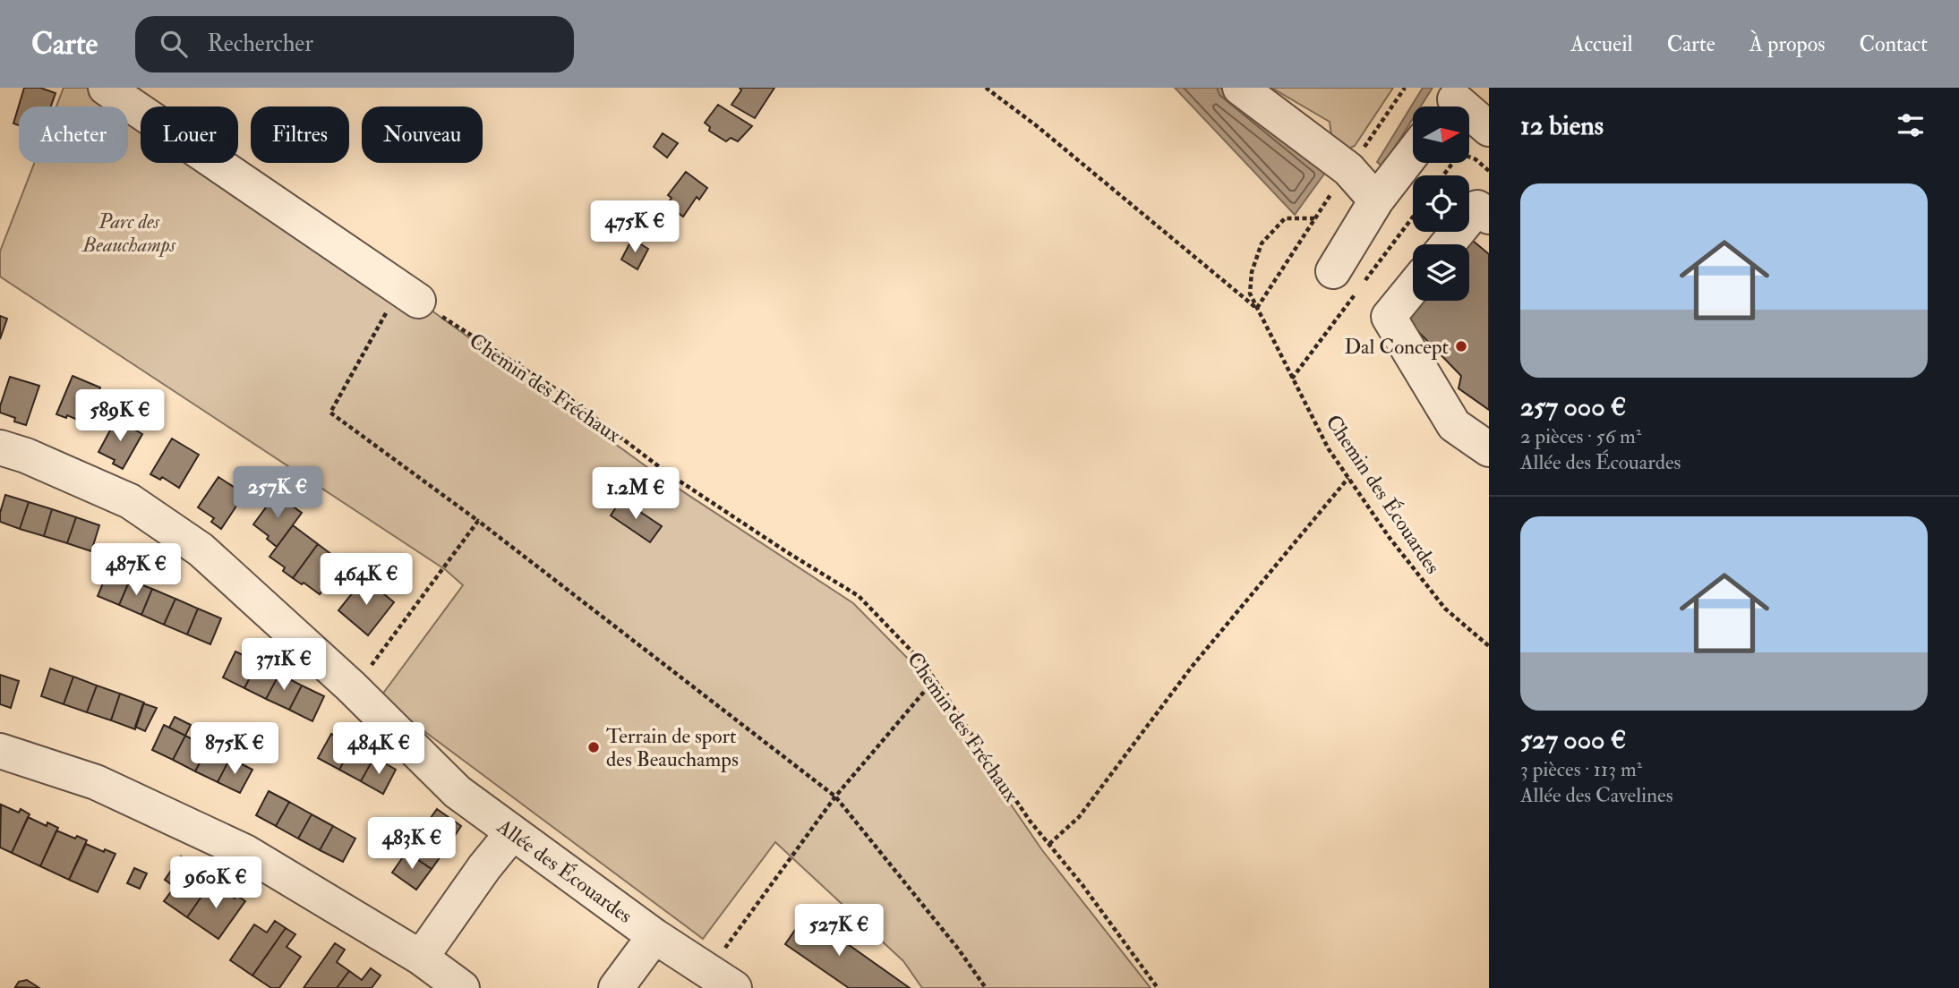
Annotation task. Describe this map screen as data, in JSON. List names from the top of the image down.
{
  "streets": {
    "street": ["Allée des Écouardes"],
    "path": ["Chemin des Fréchaux", "Chemin des Écouardes"]
  },
  "parks": ["Parc des Beauchamps"],
  "places": ["Dal Concept", "Terrain de sport des Beauchamps"],
  "north": "right",
  "page": {
    "header": "Carte",
    "search": "Rechercher",
    "nav": [
      "Accueil",
      "Carte",
      "À propos",
      "Contact"
    ],
    "heading": "12 biens",
    "chip": [
      "Acheter",
      "Louer",
      "Filtres",
      "Nouveau"
    ],
    "list": [
      {
        "name": "257 000 €",
        "note": "2 pièces · 56 m² · Allée des Écouardes"
      },
      {
        "name": "527 000 €",
        "note": "3 pièces · 113 m² · Allée des Cavelines"
      }
    ],
    "price": [
      "475K €",
      "589K €",
      "257K €",
      "1.2M €",
      "487K €",
      "464K €",
      "371K €",
      "875K €",
      "484K €",
      "483K €",
      "960K €",
      "527K €"
    ]
  }
}
